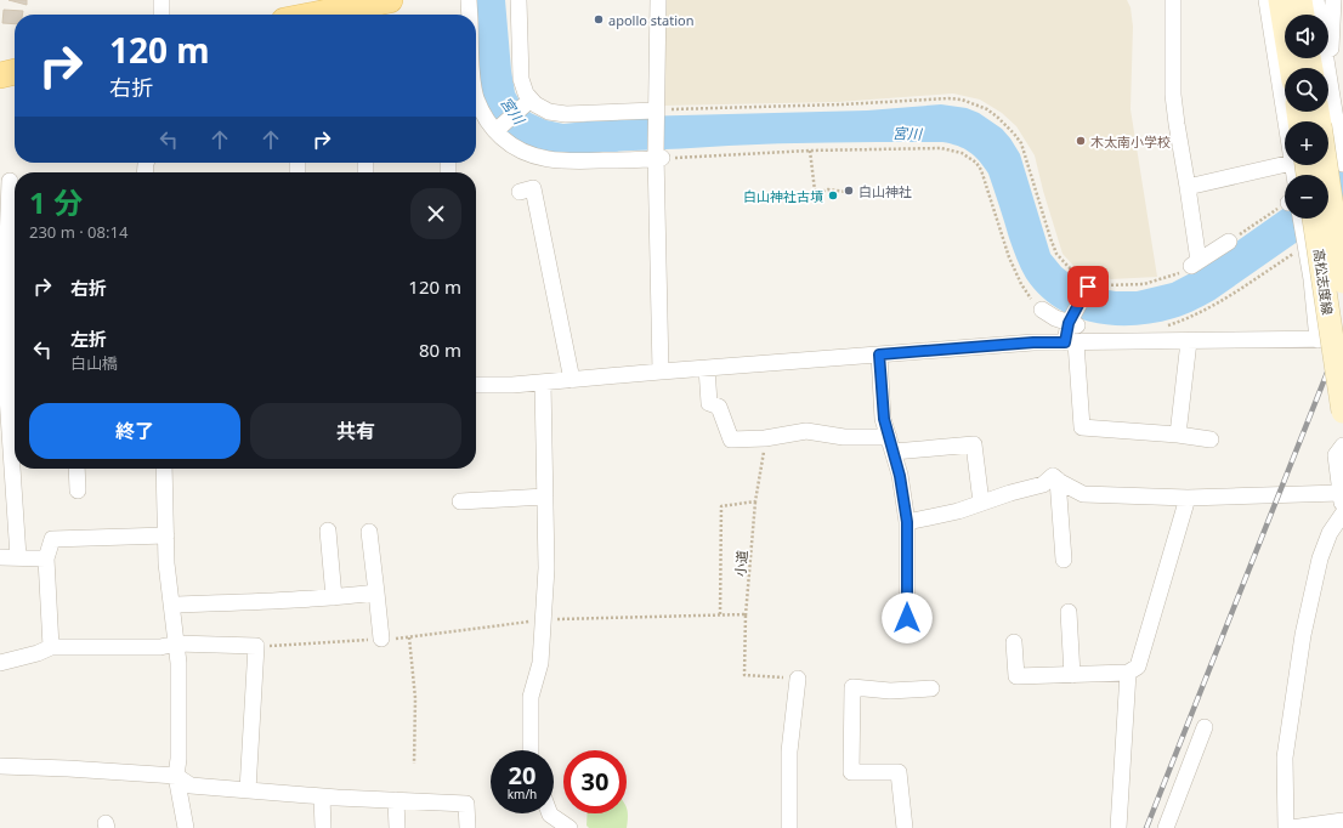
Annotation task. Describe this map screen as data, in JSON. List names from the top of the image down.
{
  "streets": {
    "main road": ["高松志度線"],
    "path": ["小道"]
  },
  "water": ["宮川"],
  "places": [
    "apollo station",
    "木太南小学校",
    "白山神社",
    "白山神社古墳"
  ],
  "page": {
    "map_buttons": ["+", "−"],
    "turn": ["120 m", "右折"],
    "heading": ["1 分", "230 m · 08:14"],
    "list": [
      {
        "name": "右折",
        "value": "120 m"
      },
      {
        "name": "左折",
        "note": "白山橋",
        "value": "80 m"
      }
    ],
    "buttons": ["終了", "共有"],
    "speed": "20 km/h",
    "limit": "30"
  }
}
